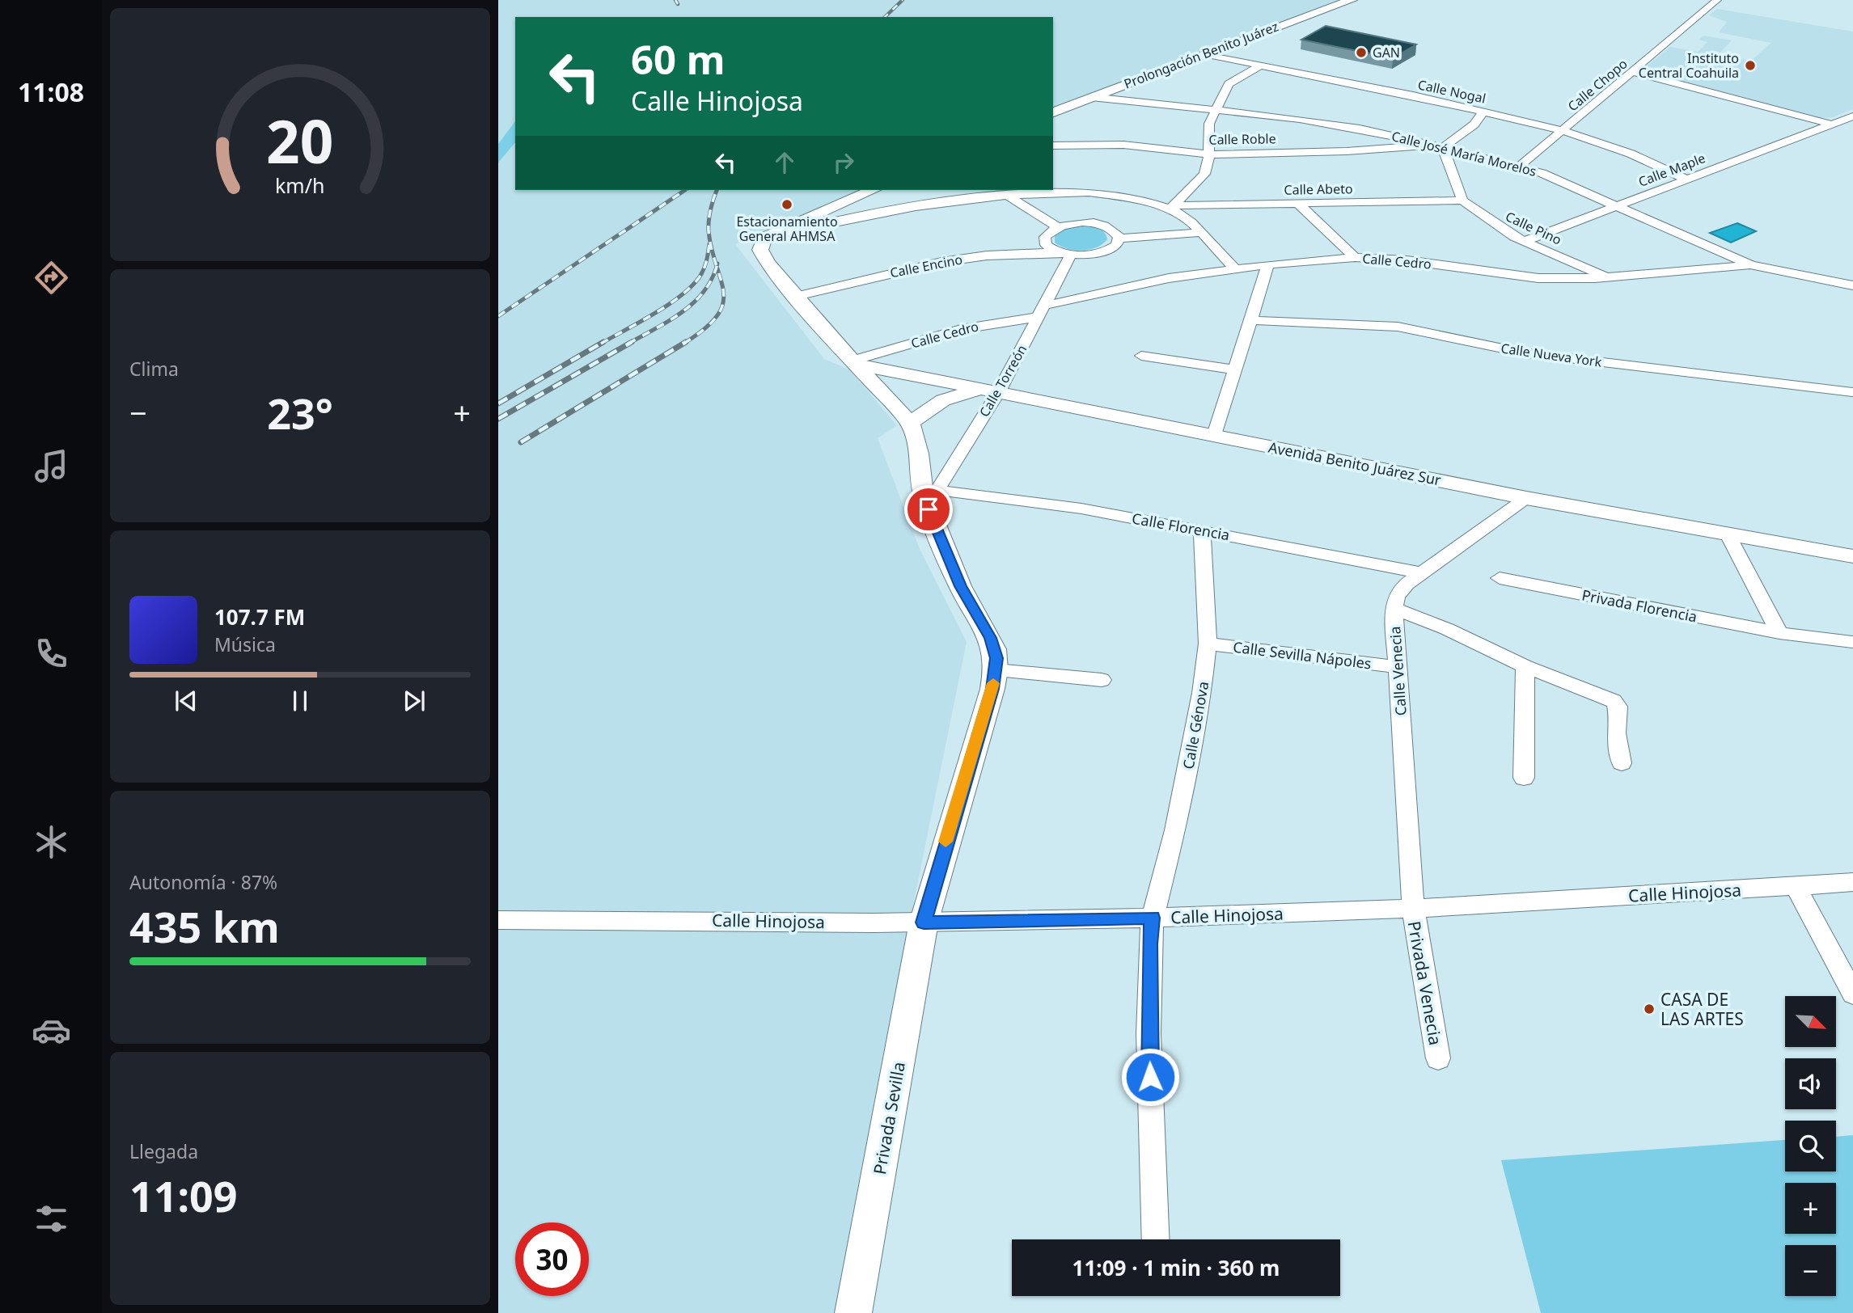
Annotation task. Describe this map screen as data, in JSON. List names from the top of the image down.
{
  "streets": {
    "street": [
      "Prolongación Benito Juárez",
      "Calle Chopo",
      "Calle Nogal",
      "Calle Roble",
      "Calle José María Morelos",
      "Calle Maple",
      "Calle Abeto",
      "Calle Pino",
      "Calle Cedro",
      "Calle Encino",
      "Calle Nueva York",
      "Calle Torreón",
      "Avenida Benito Juárez Sur",
      "Calle Florencia",
      "Privada Florencia",
      "Calle Sevilla Nápoles",
      "Calle Venecia",
      "Calle Génova",
      "Calle Hinojosa",
      "Privada Venecia",
      "Privada Sevilla"
    ]
  },
  "crossings": [
    ["Prolongación Benito Juárez", "Calle Nogal"],
    ["Prolongación Benito Juárez", "Calle José María Morelos"],
    ["Calle Chopo", "Calle Nogal"],
    ["Calle Chopo", "Calle José María Morelos"],
    ["Calle Nogal", "Calle Maple"],
    ["Calle Roble", "Calle José María Morelos"],
    ["Calle José María Morelos", "Calle Maple"],
    ["Calle José María Morelos", "Calle Cedro"],
    ["Calle Maple", "Calle Pino"],
    ["Calle Abeto", "Calle Pino"],
    ["Calle Pino", "Calle Cedro"],
    ["Calle Cedro", "Calle Torreón"],
    ["Calle Cedro", "Avenida Benito Juárez Sur"],
    ["Calle Encino", "Calle Torreón"],
    ["Calle Torreón", "Avenida Benito Juárez Sur"],
    ["Calle Torreón", "Calle Florencia"],
    ["Avenida Benito Juárez Sur", "Calle Venecia"],
    ["Calle Florencia", "Calle Venecia"],
    ["Calle Florencia", "Calle Génova"],
    ["Calle Sevilla Nápoles", "Calle Venecia"],
    ["Calle Sevilla Nápoles", "Calle Génova"],
    ["Calle Venecia", "Calle Hinojosa"],
    ["Calle Venecia", "Privada Venecia"],
    ["Calle Génova", "Calle Hinojosa"],
    ["Calle Hinojosa", "Privada Venecia"],
    ["Calle Hinojosa", "Privada Sevilla"]
  ],
  "places": [
    "GAN",
    "Instituto Central Coahuila",
    "Estacionamiento General AHMSA",
    "CASA DE LAS ARTES"
  ],
  "north": "bottom right",
  "page": {
    "tabs": "11:08",
    "turn": ["60 m", "Calle Hinojosa"],
    "tile": [
      "Clima",
      ["Autonomía · 87%", "435 km"],
      ["Llegada", "11:09"]
    ],
    "heat": ["−", "23°", "+"],
    "song": ["107.7 FM", "Música"],
    "map_buttons": ["+", "−"],
    "limit": "30",
    "trip": "11:09 · 1 min · 360 m",
    "gauge": ["20", "km/h"]
  }
}
